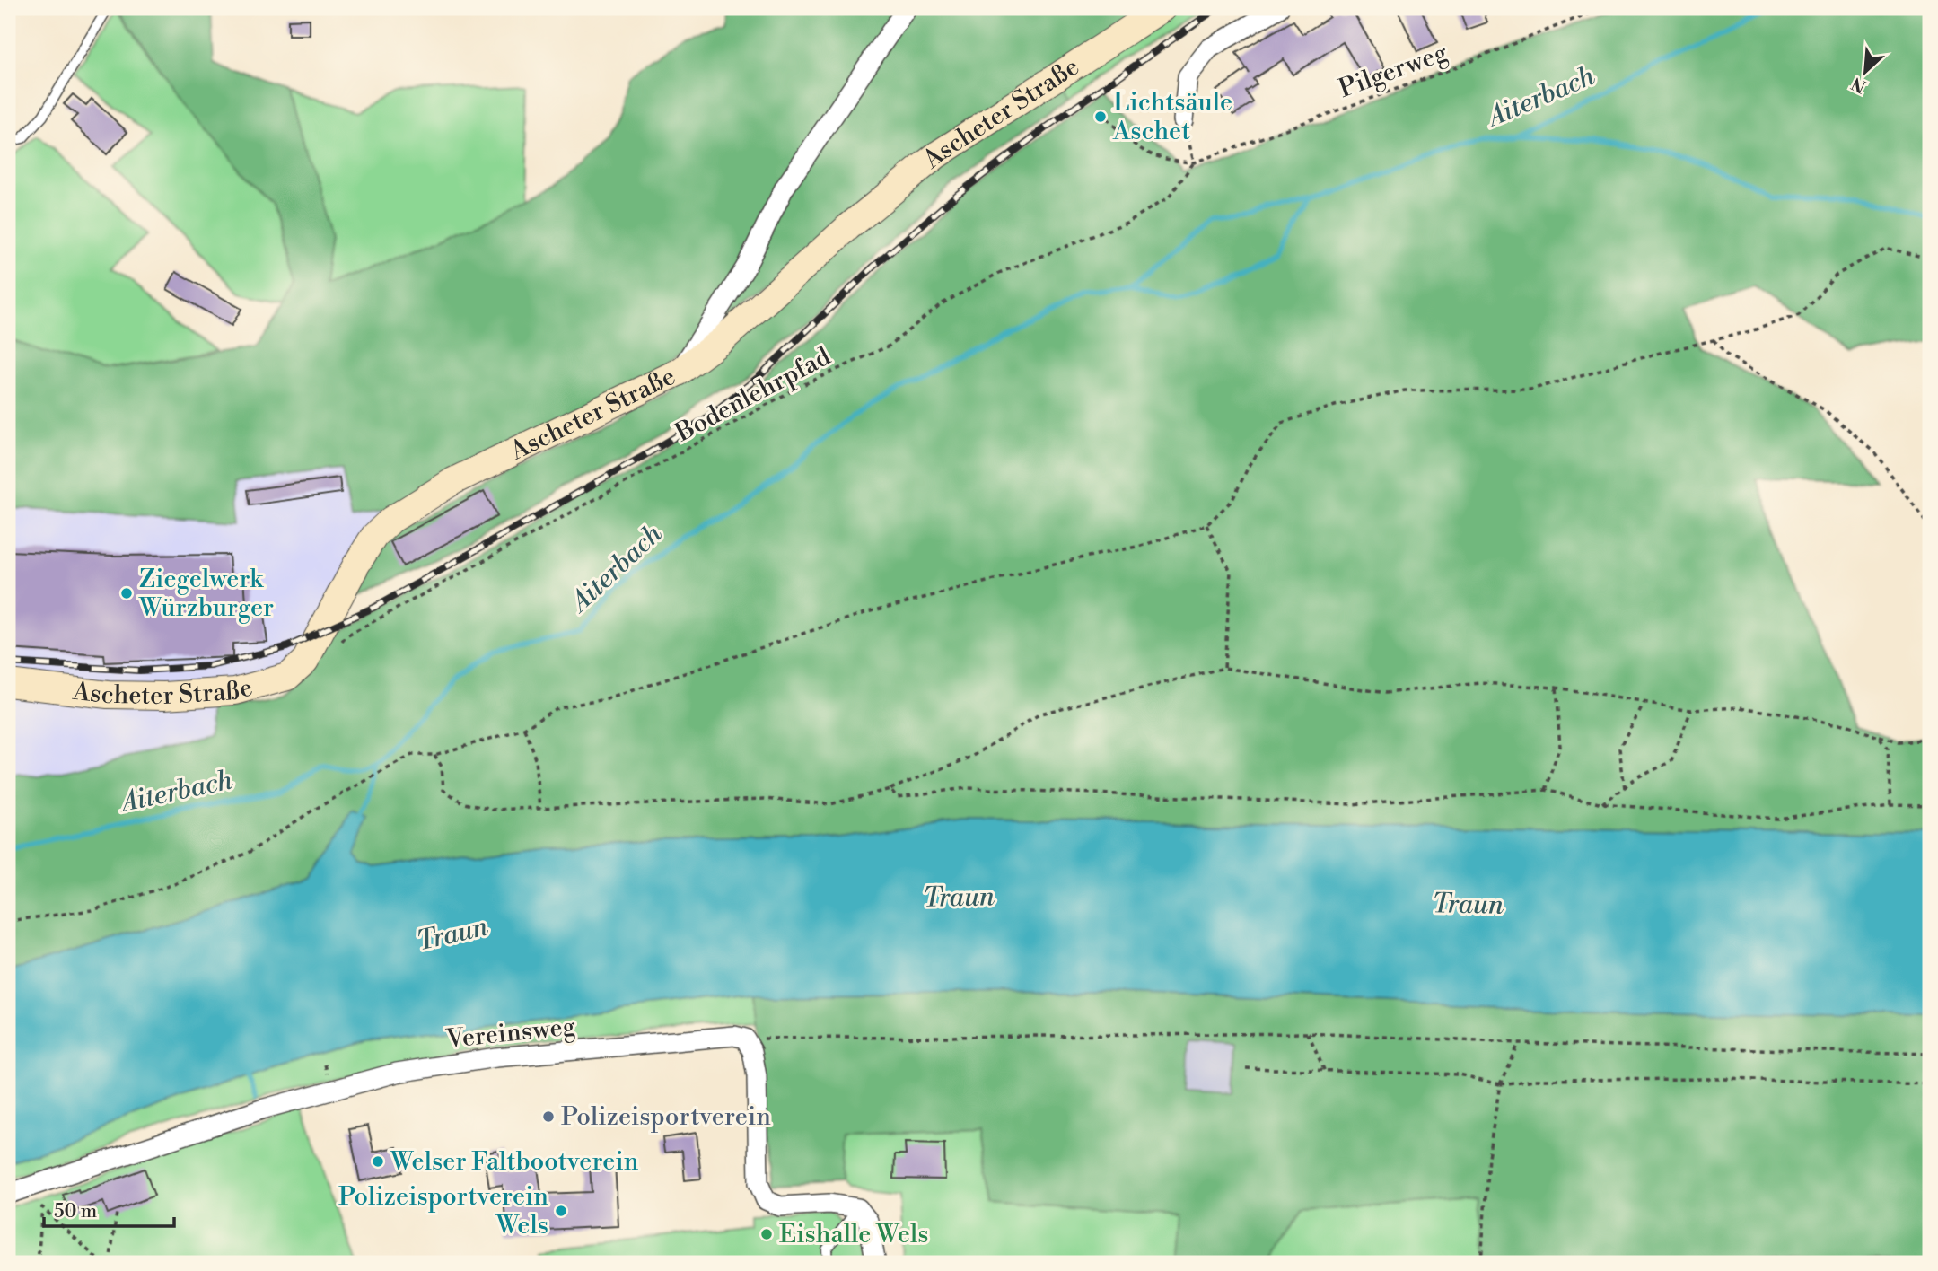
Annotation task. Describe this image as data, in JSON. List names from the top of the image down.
{
  "streets": {
    "main road": ["Ascheter Straße"],
    "street": ["Vereinsweg"],
    "path": ["Pilgerweg", "Bodenlehrpfad"]
  },
  "crossings": [
    ["Pilgerweg", "Bodenlehrpfad"]
  ],
  "water": ["Aiterbach", "Traun"],
  "places": [
    "Lichtsäule Aschet",
    "Ziegelwerk Würzburger",
    "Polizeisportverein",
    "Welser Faltbootverein",
    "Polizeisportverein Wels",
    "Eishalle Wels"
  ],
  "scale_bar": "50 m",
  "north": "bottom left"
}
